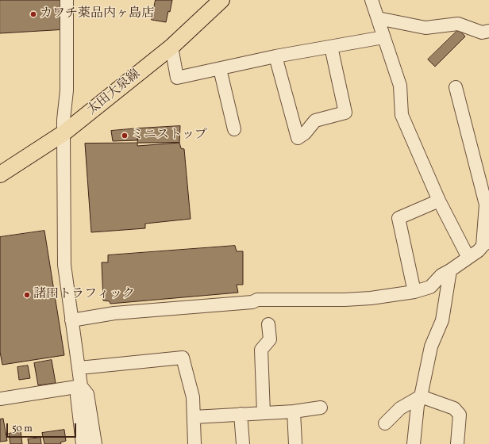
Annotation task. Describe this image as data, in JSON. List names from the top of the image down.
{
  "streets": {
    "main road": ["太田大泉線"]
  },
  "places": ["カワチ薬品内ヶ島店", "ミニストップ", "諸田トラフィック"],
  "scale_bar": "50 m"
}
